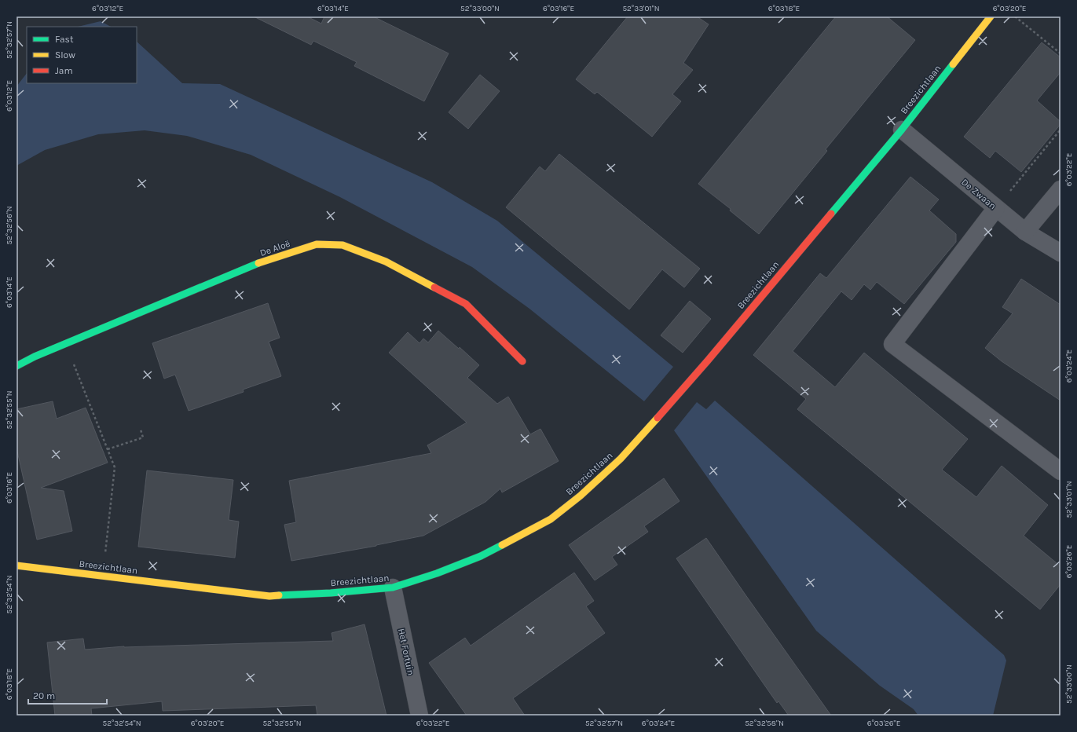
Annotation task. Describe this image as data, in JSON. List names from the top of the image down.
{
  "streets": {
    "street": [
      "Breezichtlaan",
      "De Zwaan",
      "De Aloë",
      "Het Fortuin"
    ]
  },
  "crossings": [
    ["Breezichtlaan", "De Zwaan"],
    ["Breezichtlaan", "Het Fortuin"]
  ],
  "legend": ["Fast", "Slow", "Jam"],
  "scale_bar": "20 m",
  "coordinates": [
    "6°03'12\"E",
    "6°03'14\"E",
    "52°33'00\"N",
    "6°03'16\"E",
    "52°33'01\"N",
    "6°03'18\"E",
    "6°03'20\"E",
    "52°32'57\"N",
    "6°03'22\"E",
    "52°32'56\"N",
    "6°03'24\"E",
    "52°32'55\"N",
    "6°03'26\"E",
    "52°32'54\"N",
    "52°32'58\"N"
  ]
}
